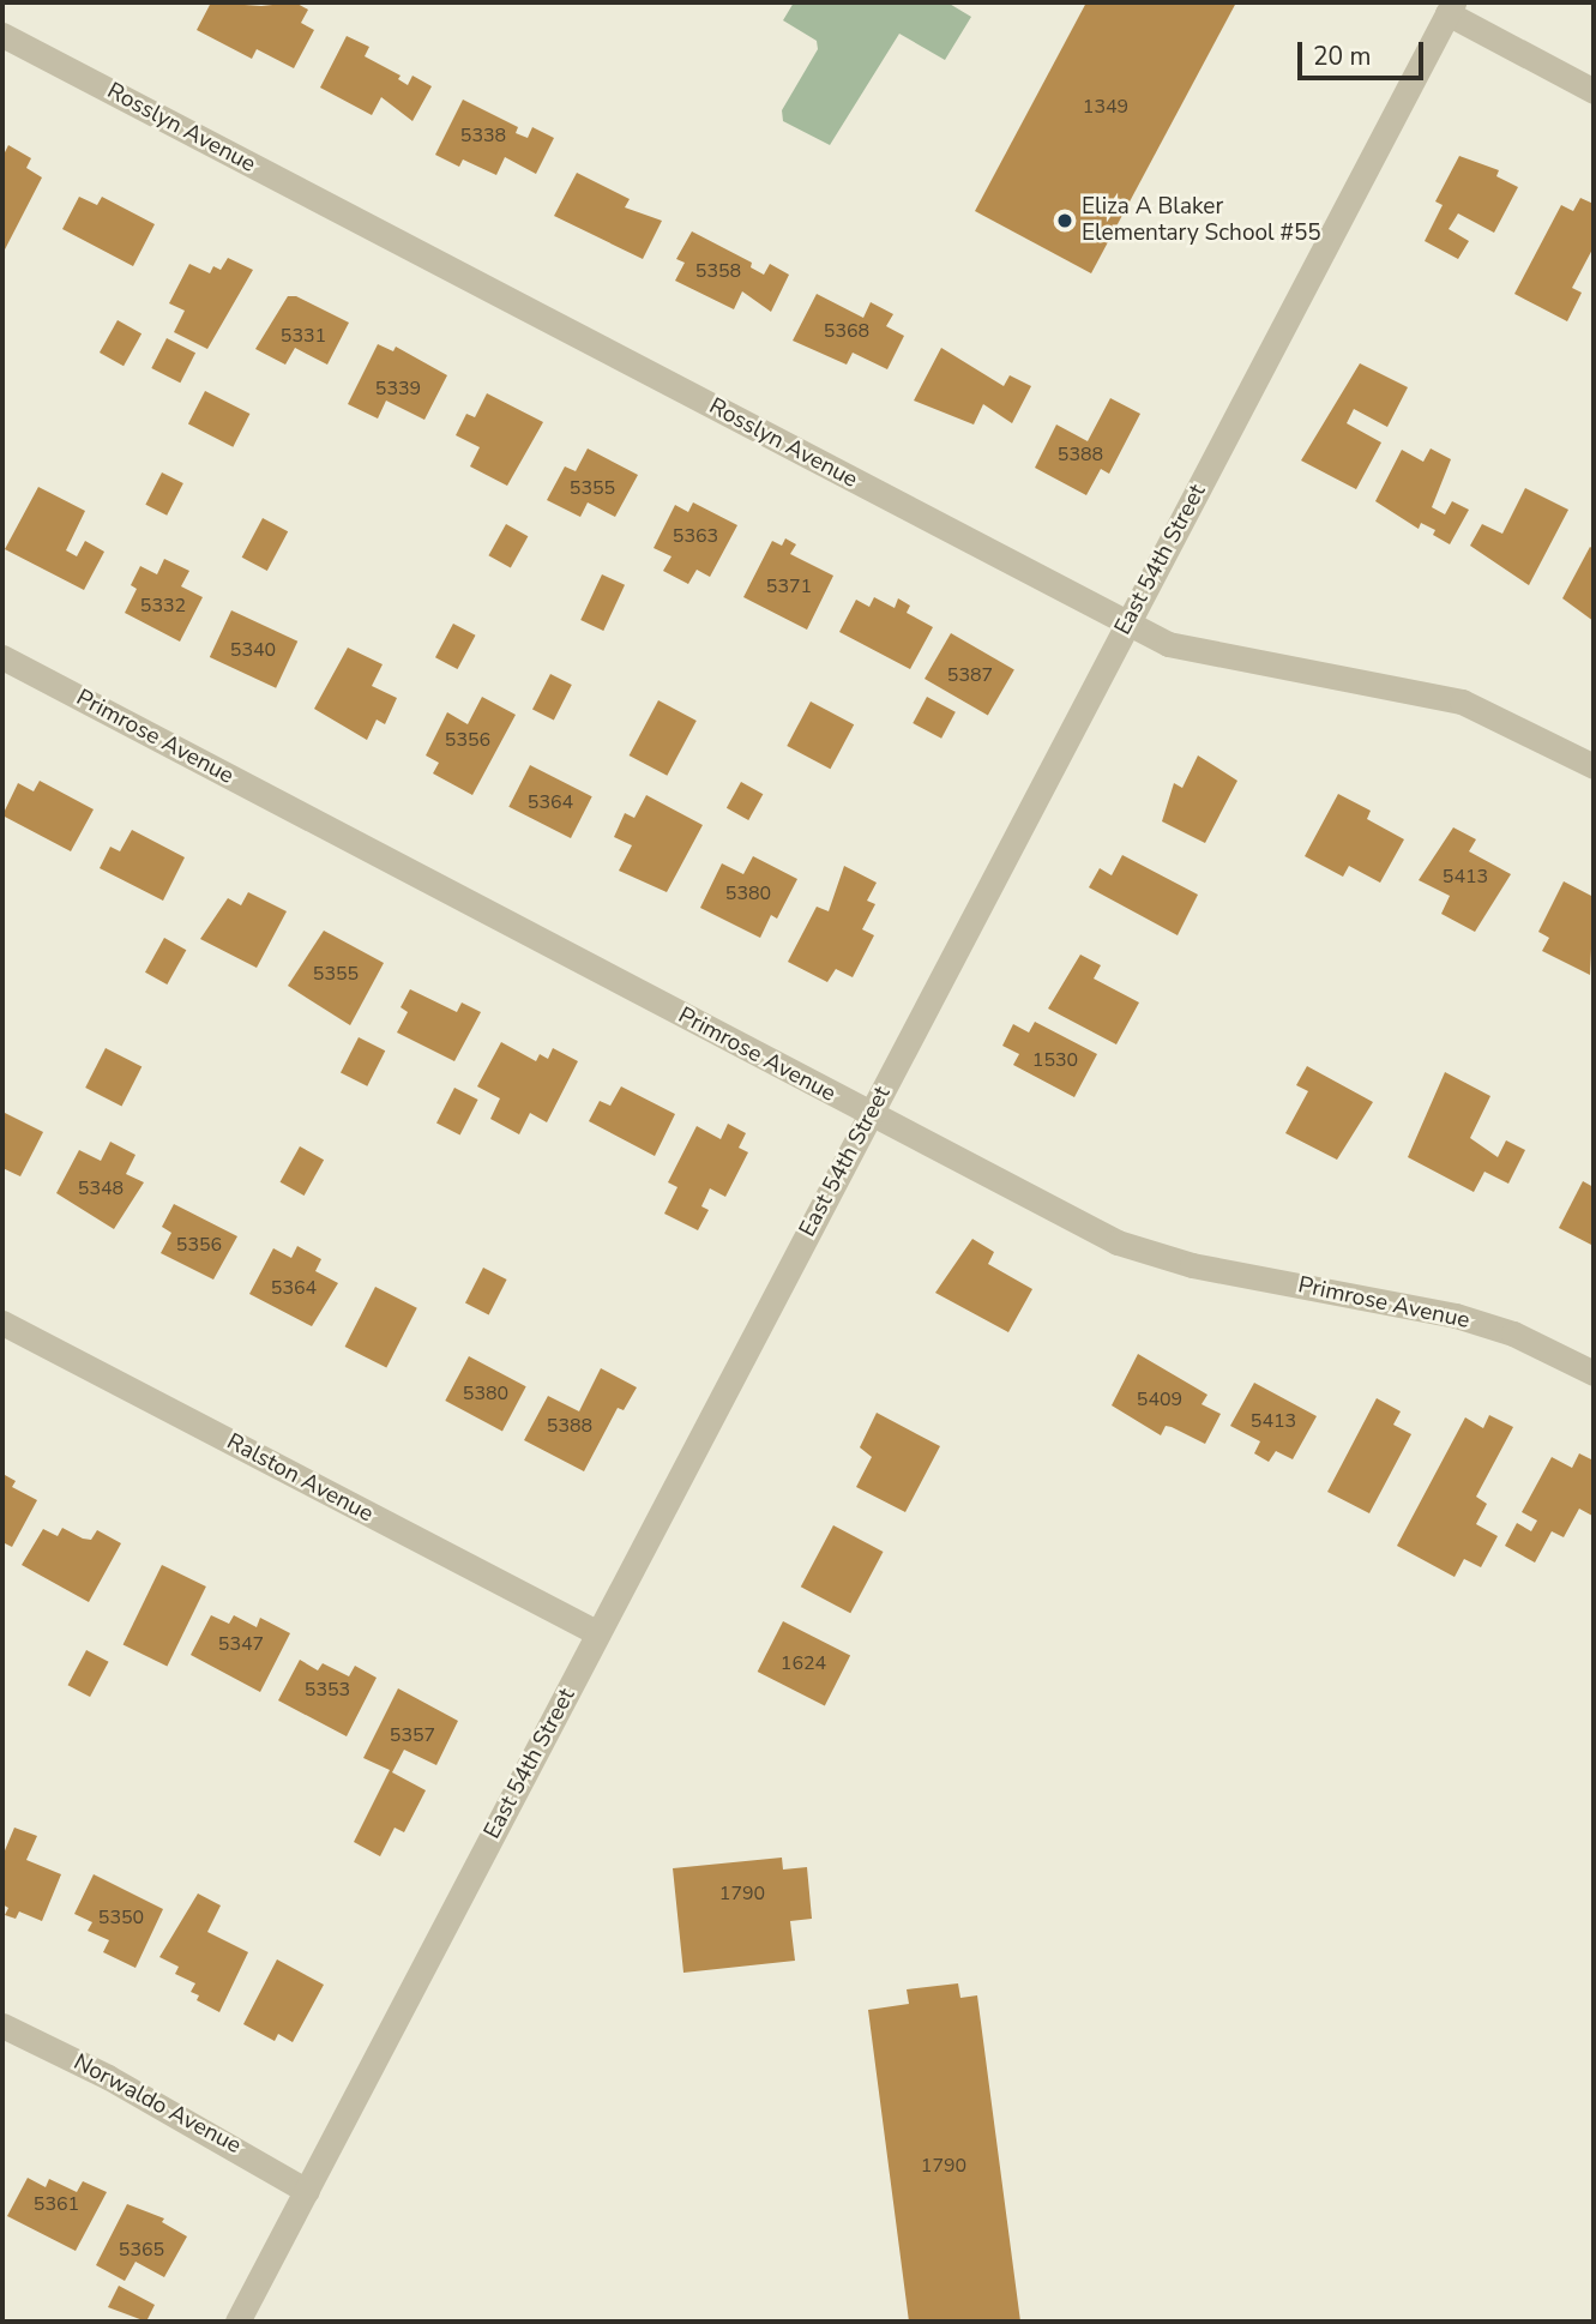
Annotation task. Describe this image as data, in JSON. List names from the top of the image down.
{
  "streets": {
    "street": [
      "Rosslyn Avenue",
      "East 54th Street",
      "Primrose Avenue",
      "Ralston Avenue",
      "Norwaldo Avenue"
    ]
  },
  "crossings": [
    ["Rosslyn Avenue", "East 54th Street"],
    ["East 54th Street", "Primrose Avenue"],
    ["East 54th Street", "Ralston Avenue"],
    ["East 54th Street", "Norwaldo Avenue"]
  ],
  "places": ["Eliza A Blaker Elementary School #55"],
  "house_numbers": [
    "1349",
    "5338",
    "5358",
    "5368",
    "5331",
    "5339",
    "5388",
    "5355",
    "5363",
    "5371",
    "5332",
    "5340",
    "5387",
    "5356",
    "5364",
    "5413",
    "5380",
    "5355",
    "1530",
    "5348",
    "5356",
    "5364",
    "5380",
    "5409",
    "5413",
    "5388",
    "5347",
    "1624",
    "5353",
    "5357",
    "1790",
    "5350",
    "1790",
    "5361",
    "5365"
  ],
  "scale_bar": "20 m"
}
